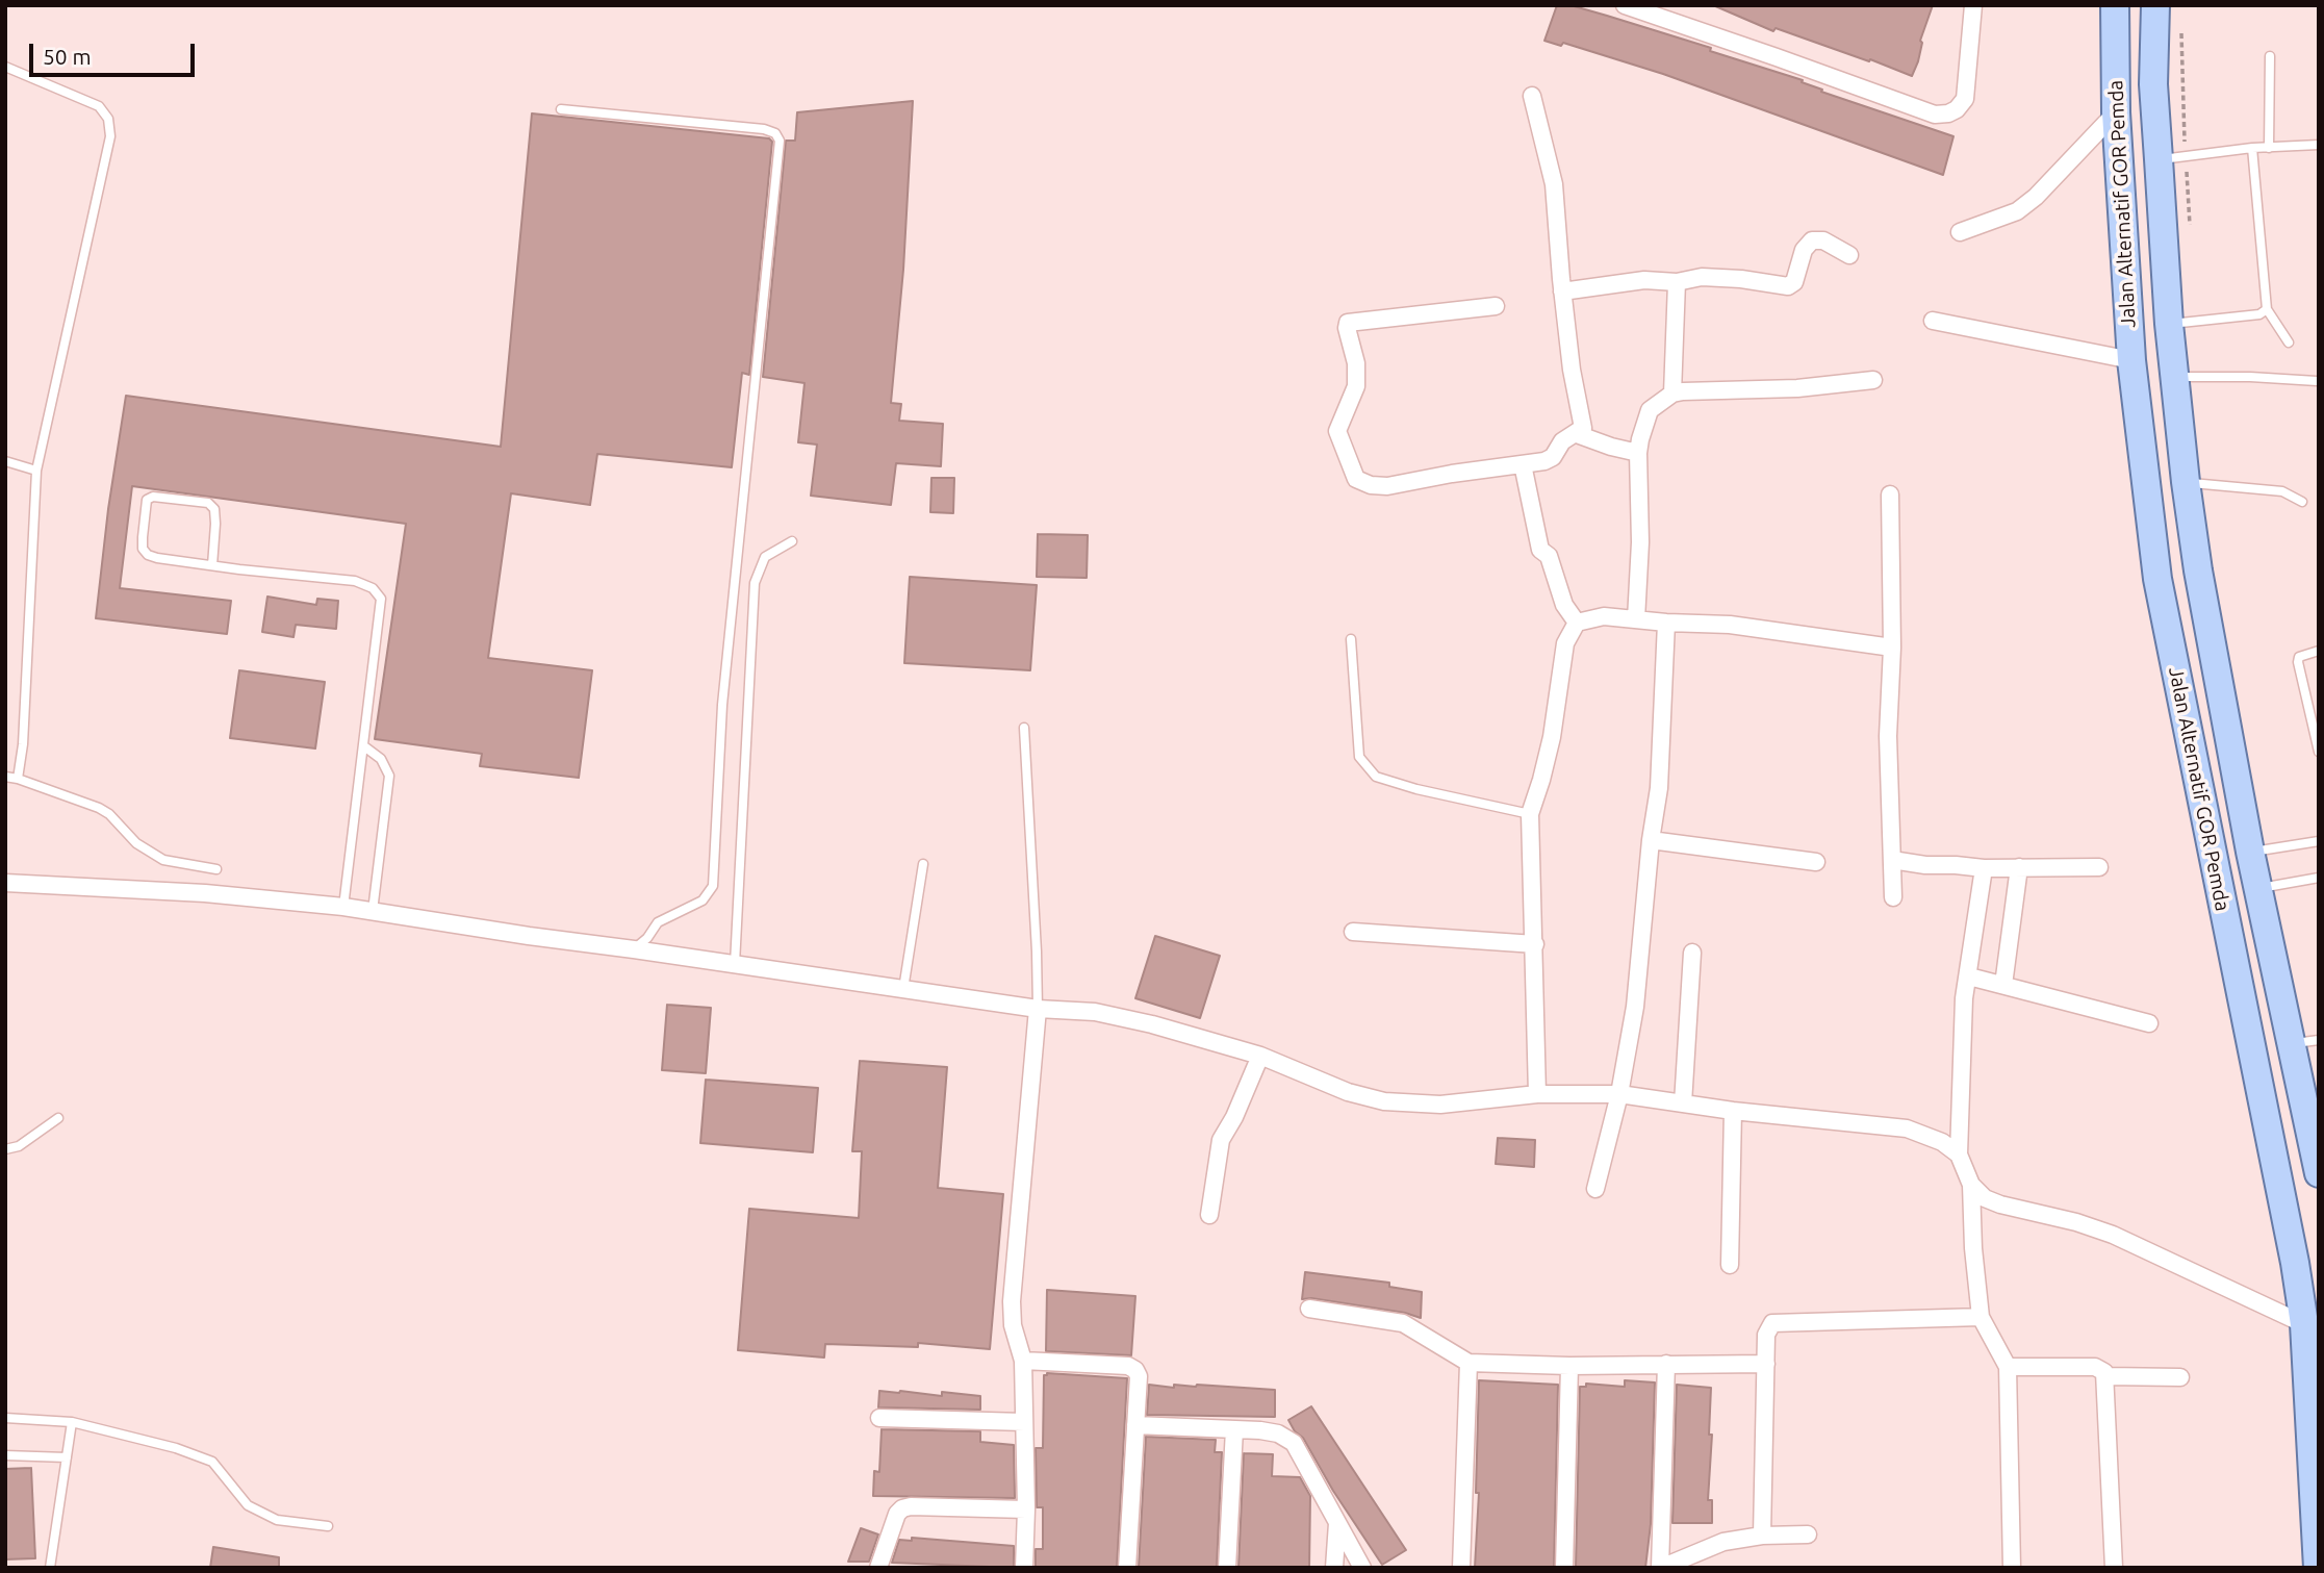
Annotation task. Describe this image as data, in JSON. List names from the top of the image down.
{
  "streets": {
    "main road": ["Jalan Alternatif GOR Pemda"]
  },
  "scale_bar": "50 m"
}
